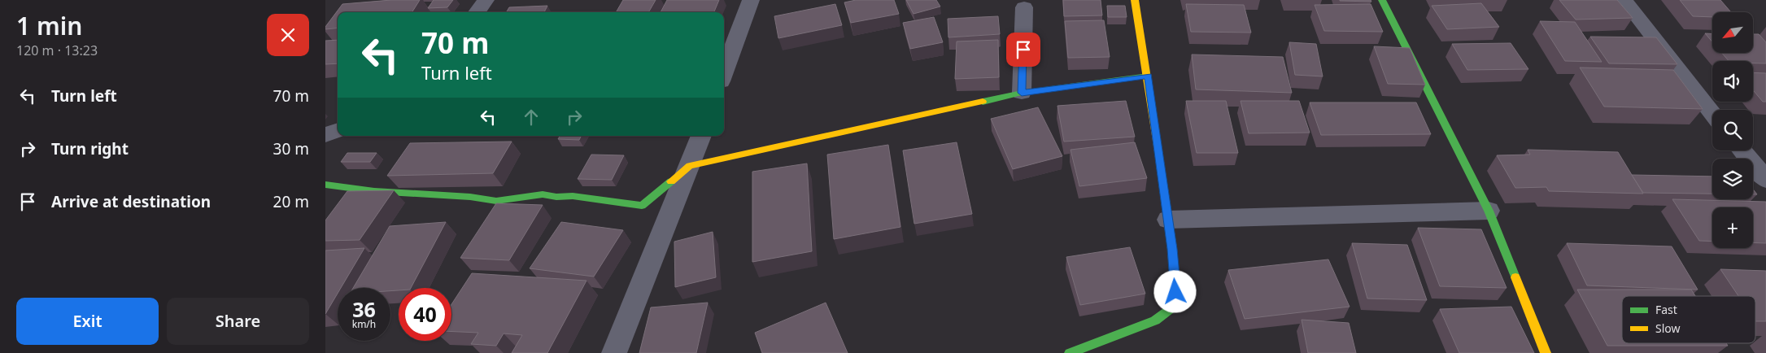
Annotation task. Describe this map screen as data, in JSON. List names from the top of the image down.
{
  "legend": ["Fast", "Slow"],
  "north": "bottom left",
  "page": {
    "heading": ["1 min", "120 m · 13:23"],
    "map_buttons": "+",
    "turn": ["70 m", "Turn left"],
    "list": [
      {
        "name": "Turn left",
        "value": "70 m"
      },
      {
        "name": "Turn right",
        "value": "30 m"
      },
      {
        "name": "Arrive at destination",
        "value": "20 m"
      }
    ],
    "speed": "36 km/h",
    "limit": "40",
    "buttons": ["Exit", "Share"]
  }
}
